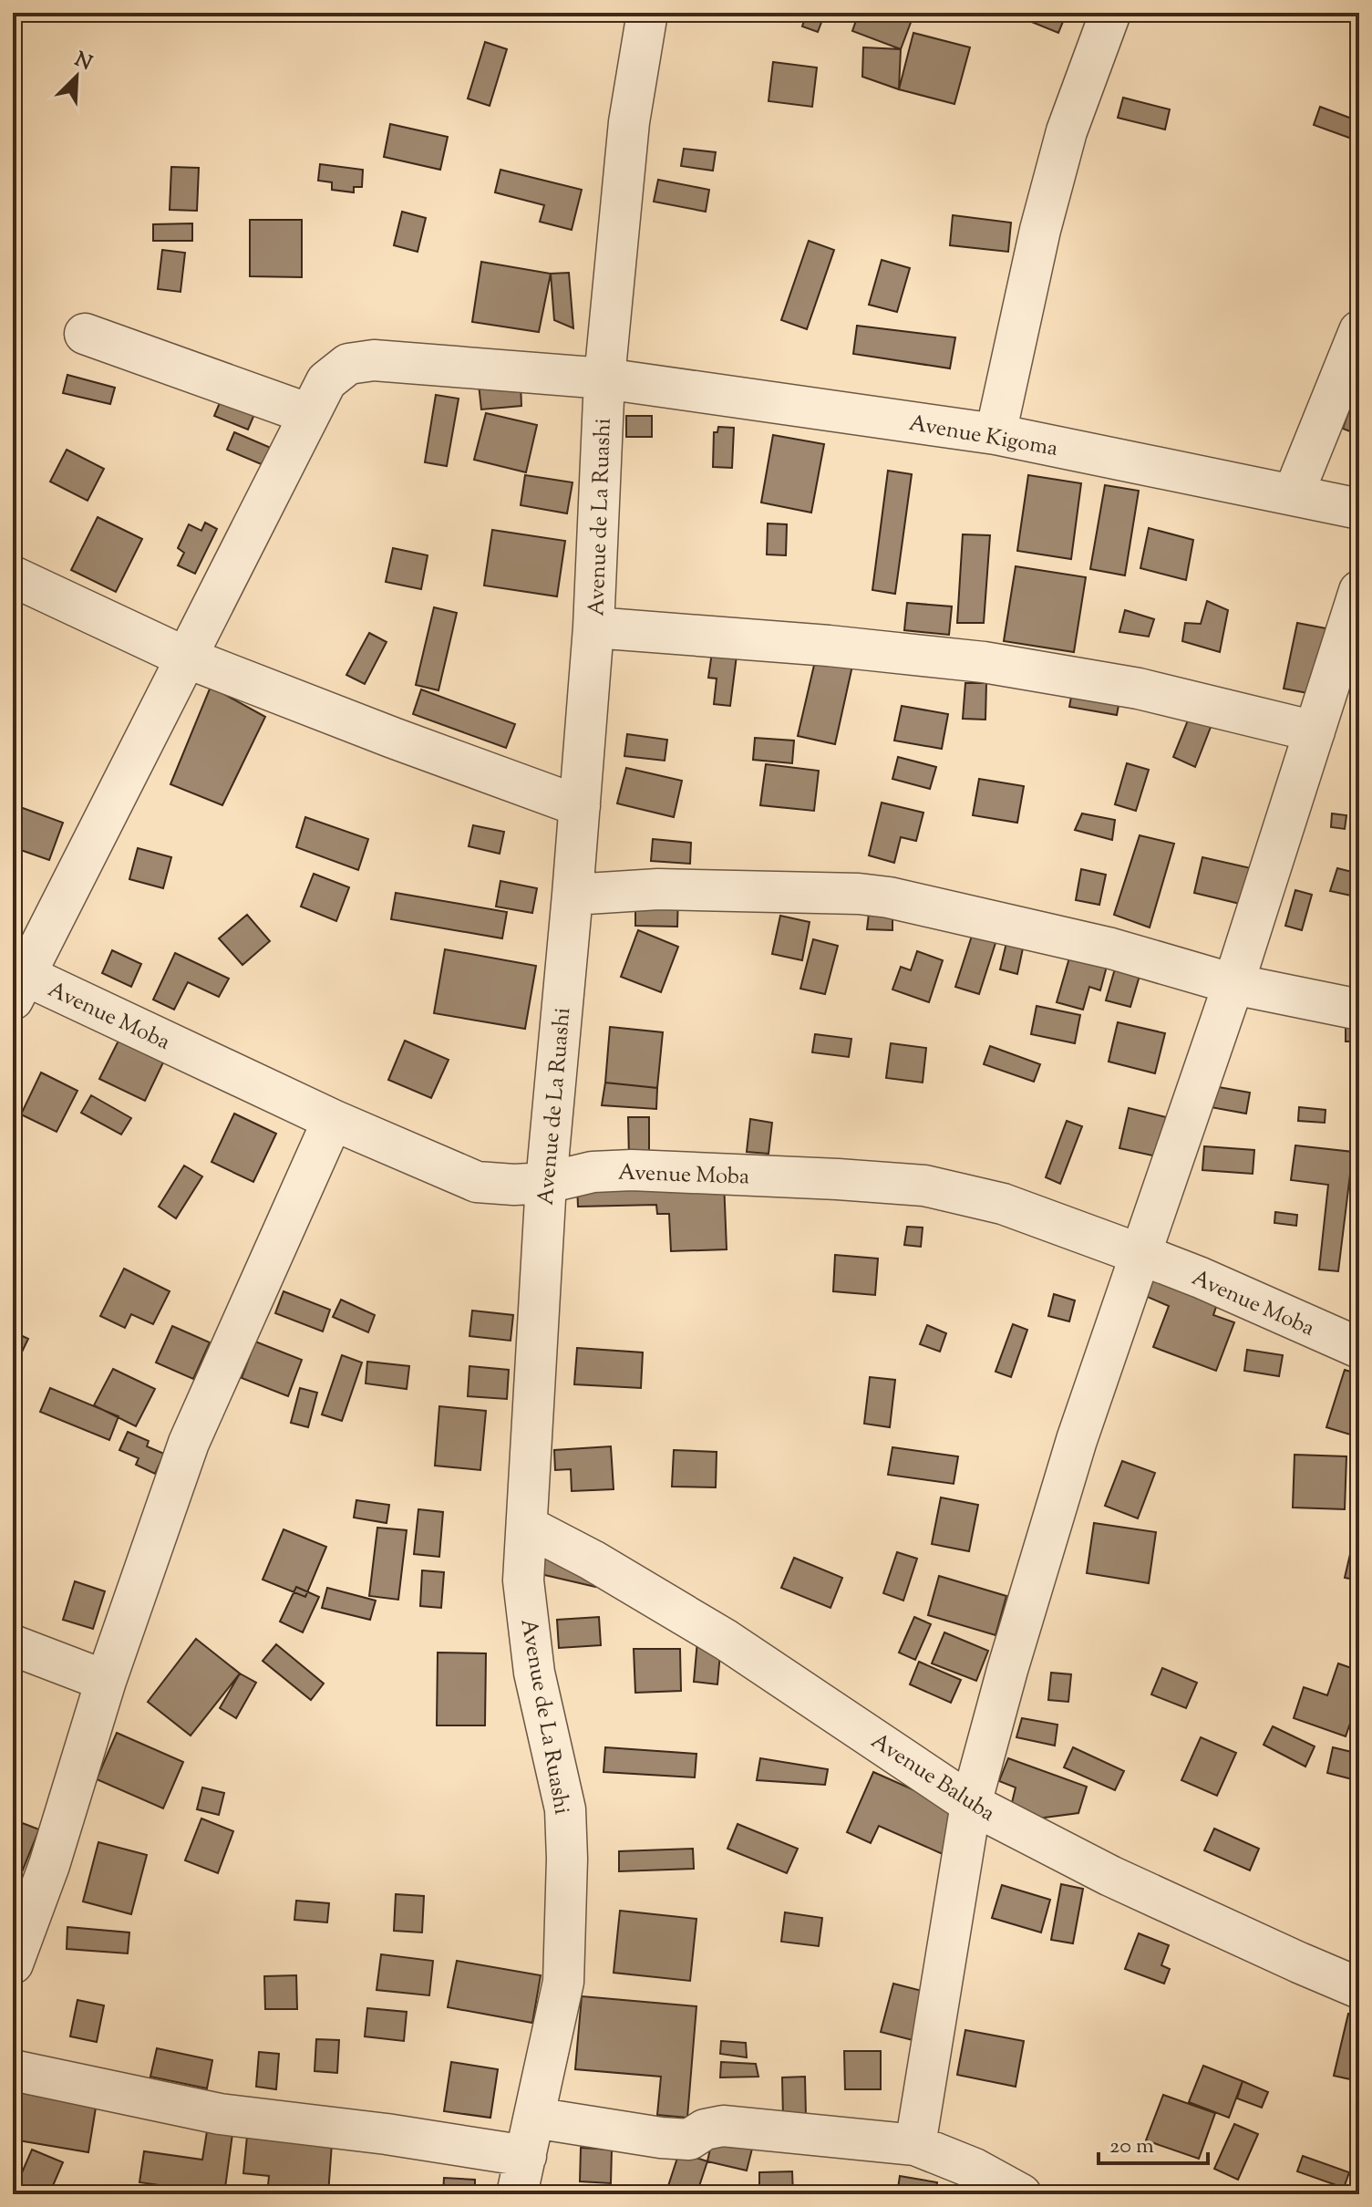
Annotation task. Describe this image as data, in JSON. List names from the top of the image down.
{
  "streets": {
    "street": [
      "Avenue Kigoma",
      "Avenue de La Ruashi",
      "Avenue Moba",
      "Avenue Baluba"
    ]
  },
  "crossings": [
    ["Avenue Kigoma", "Avenue de La Ruashi"],
    ["Avenue Kigoma", "Avenue Moba"],
    ["Avenue de La Ruashi", "Avenue Moba"],
    ["Avenue de La Ruashi", "Avenue Baluba"]
  ],
  "scale_bar": "20 m",
  "north": "top right"
}
